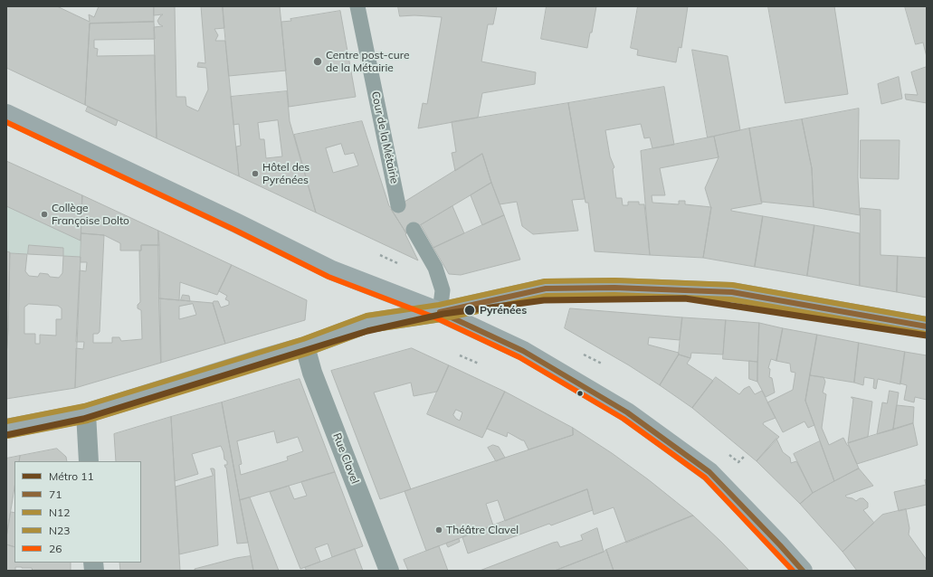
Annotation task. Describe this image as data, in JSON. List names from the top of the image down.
{
  "streets": {
    "street": ["Rue Clavel"],
    "lane": ["Cour de la Métairie"]
  },
  "places": [
    "Centre post-cure de la Métairie",
    "Hôtel des Pyrénées",
    "Collège Françoise Dolto",
    "Pyrénées",
    "Théâtre Clavel"
  ],
  "lines": [
    "transit line 26",
    "transit line N23",
    "transit line 71",
    "transit line N12",
    "metro line 11"
  ],
  "legend": [
    "Métro 11",
    "71",
    "N12",
    "N23",
    "26"
  ]
}
